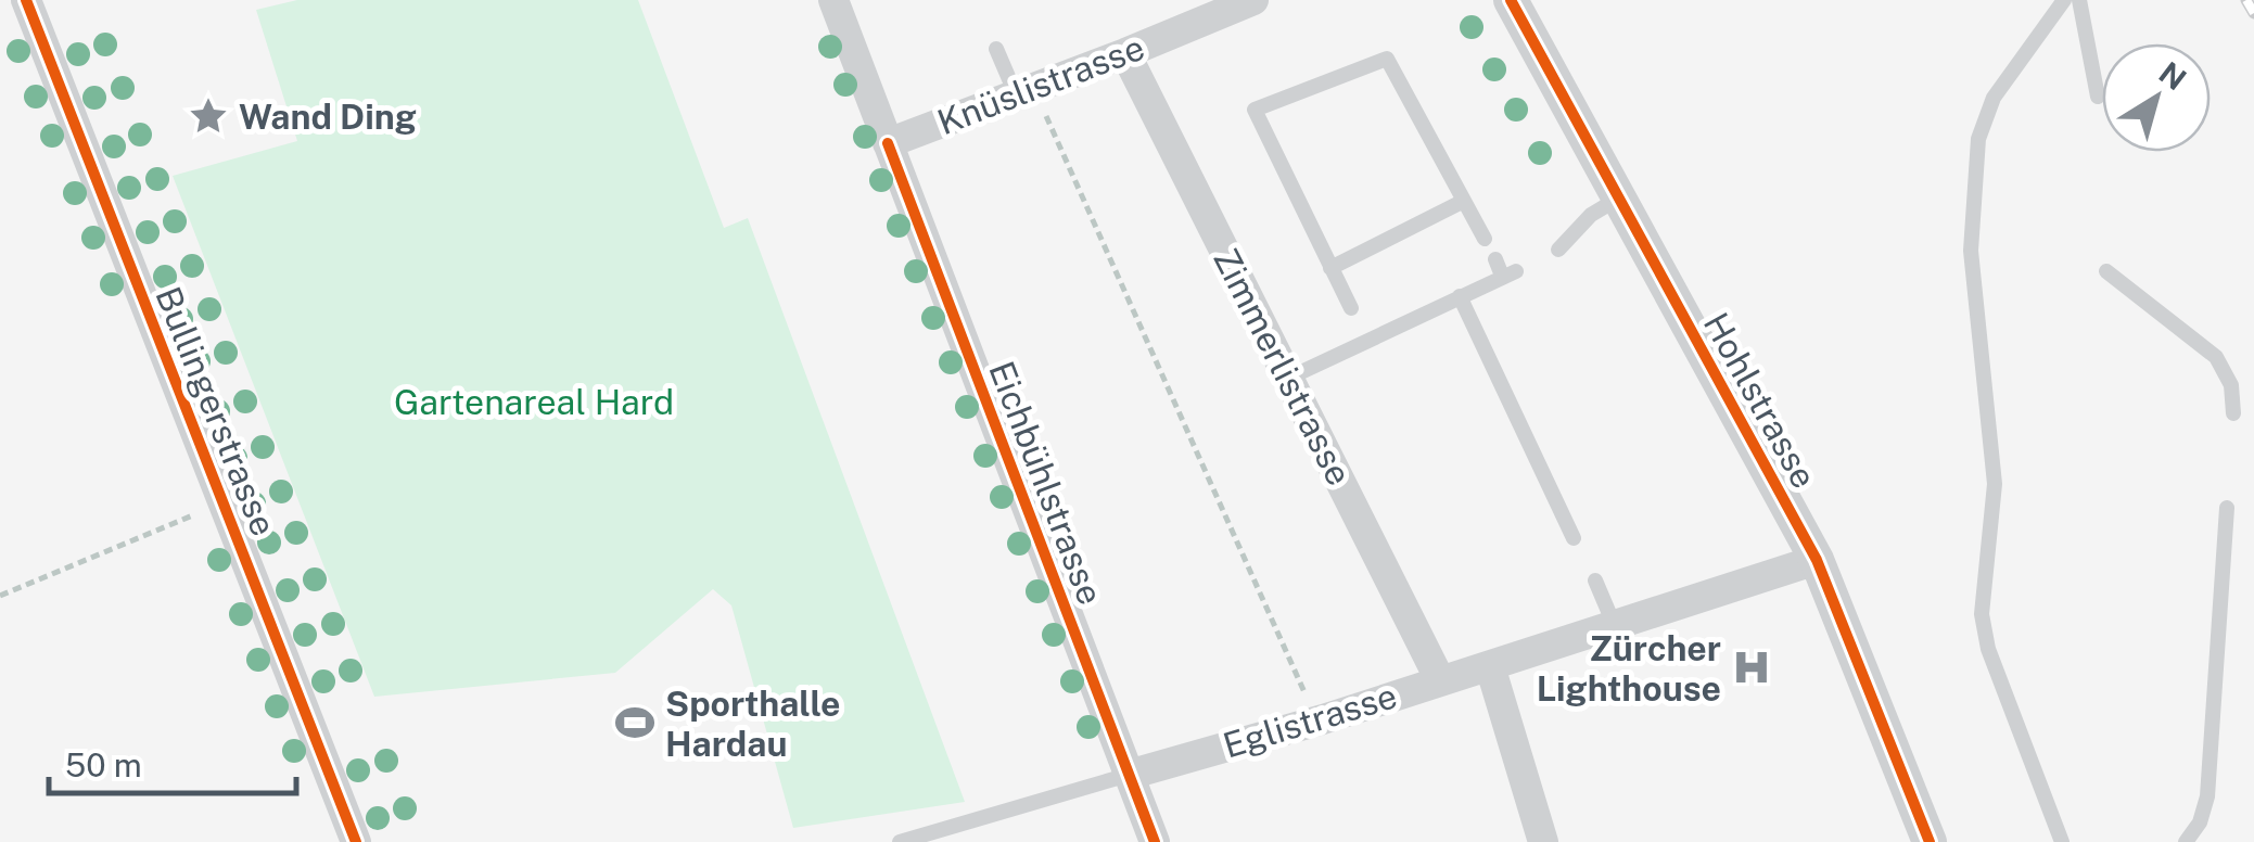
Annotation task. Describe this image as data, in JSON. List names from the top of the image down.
{
  "streets": {
    "street": [
      "Knüslistrasse",
      "Zimmerlistrasse",
      "Hohlstrasse",
      "Bullingerstrasse",
      "Eichbühlstrasse",
      "Eglistrasse"
    ]
  },
  "crossings": [
    ["Knüslistrasse", "Zimmerlistrasse"],
    ["Knüslistrasse", "Eichbühlstrasse"],
    ["Zimmerlistrasse", "Eglistrasse"],
    ["Hohlstrasse", "Eglistrasse"],
    ["Eichbühlstrasse", "Eglistrasse"]
  ],
  "parks": ["Gartenareal Hard"],
  "places": {
    "place": ["Wand Ding"],
    "hospital": ["Zürcher Lighthouse"],
    "sports": ["Sporthalle Hardau"]
  },
  "scale_bar": "50 m",
  "north": "top right"
}
